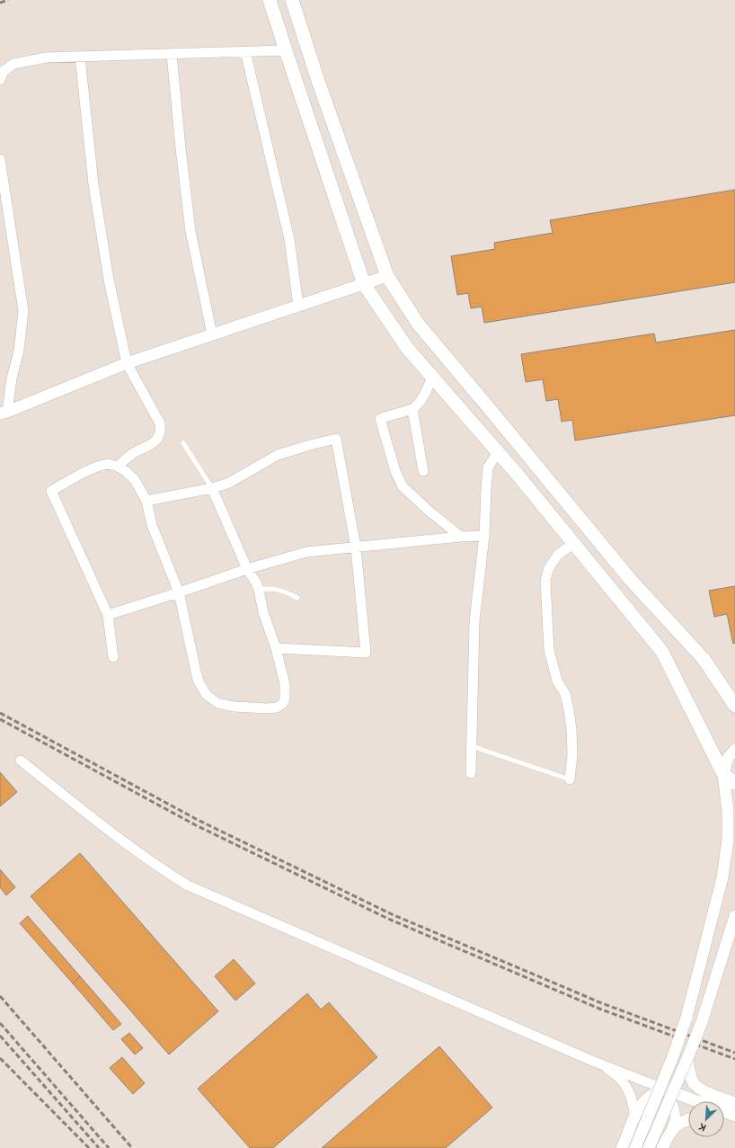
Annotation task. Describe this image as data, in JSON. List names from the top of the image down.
{
  "north": "bottom left"
}
